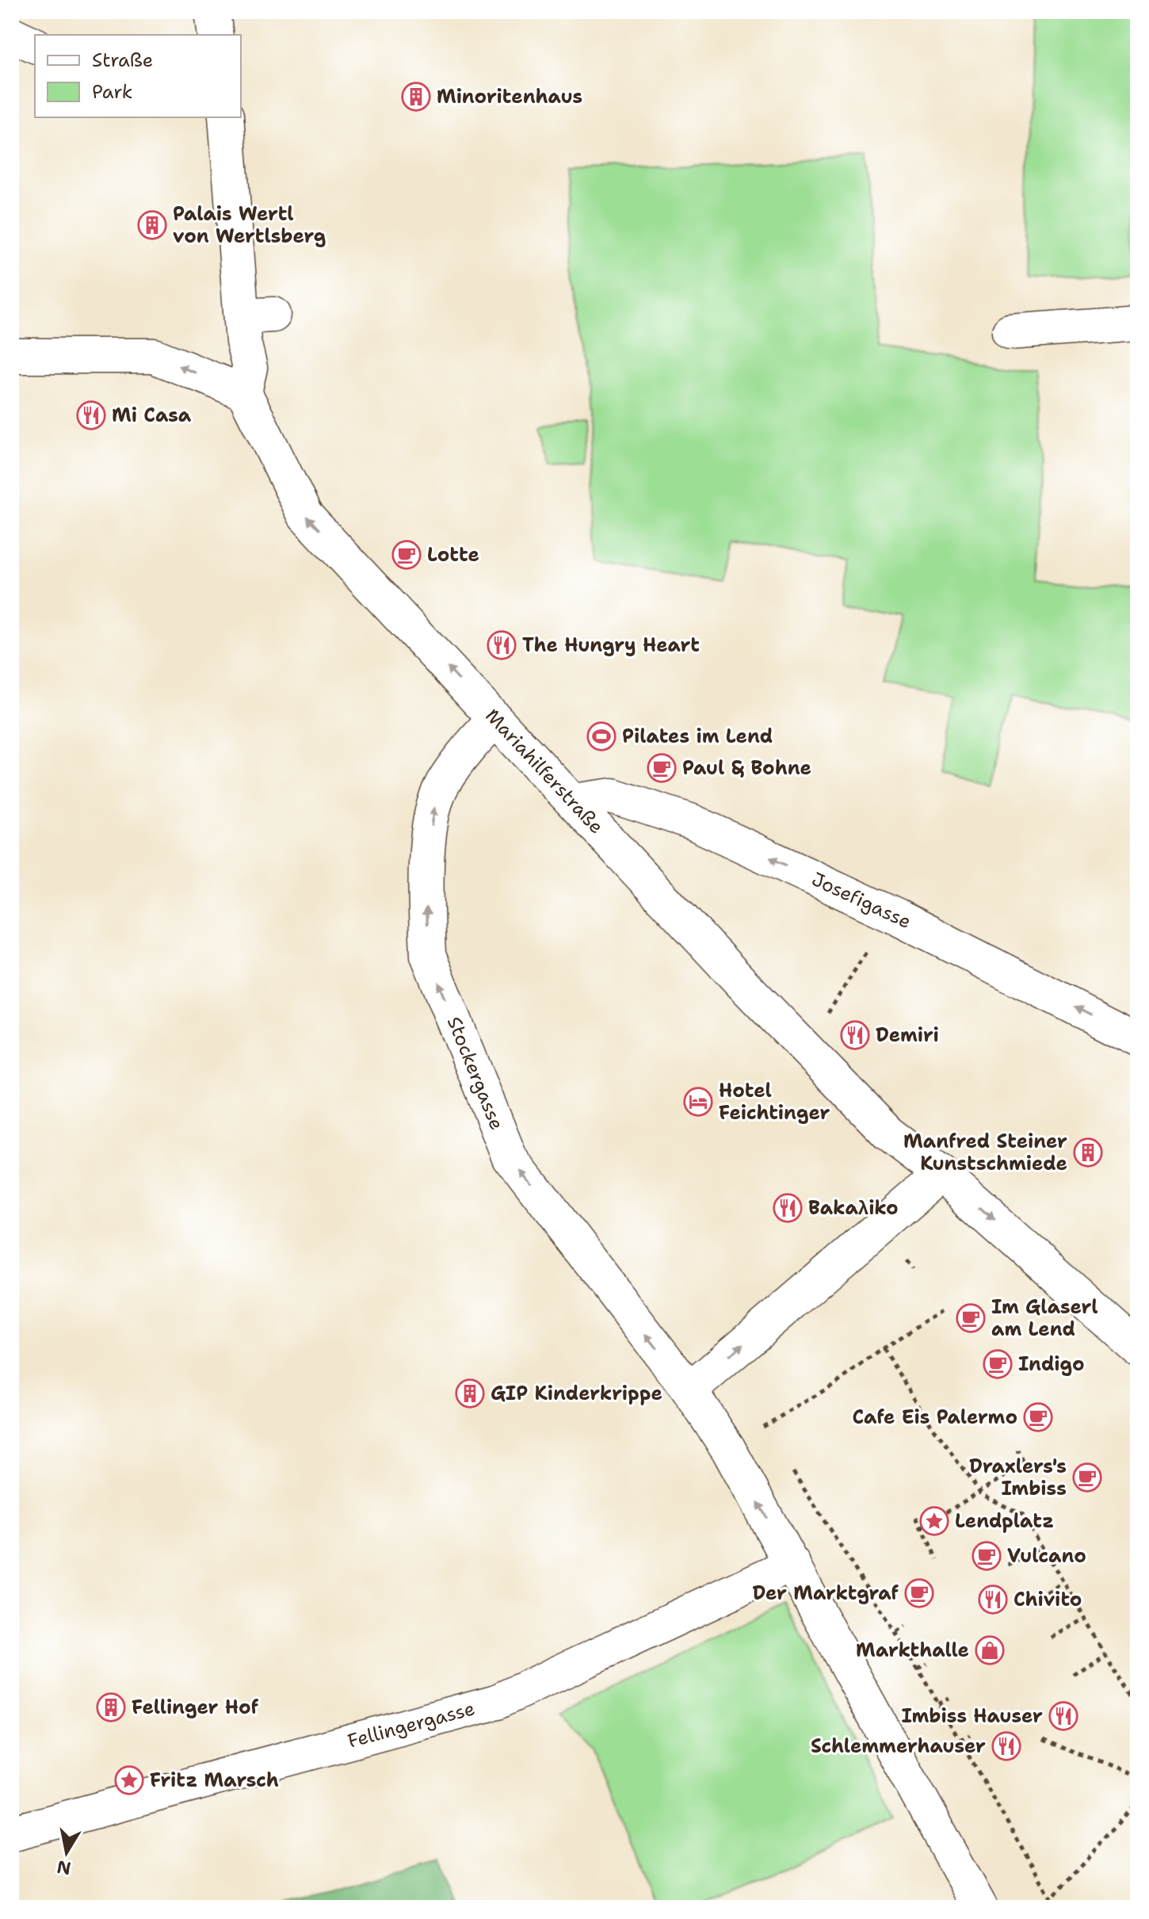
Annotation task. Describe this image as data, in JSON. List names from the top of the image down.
{
  "streets": {
    "street": [
      "Mariahilferstraße",
      "Josefigasse",
      "Stockergasse",
      "Fellingergasse"
    ]
  },
  "crossings": [
    ["Mariahilferstraße", "Josefigasse"],
    ["Mariahilferstraße", "Stockergasse"]
  ],
  "one_way": ["Mariahilferstraße", "Josefigasse", "Stockergasse"],
  "places": {
    "building": [
      "Minoritenhaus",
      "Palais Wertl von Wertlsberg",
      "Manfred Steiner Kunstschmiede",
      "GIP Kinderkrippe",
      "Fellinger Hof"
    ],
    "restaurant": [
      "Mi Casa",
      "The Hungry Heart",
      "Demiri",
      "Bakaλiko",
      "Chivito",
      "Imbiss Hauser",
      "Schlemmerhauser"
    ],
    "cafe": [
      "Lotte",
      "Paul & Bohne",
      "Im Glaserl am Lend",
      "Indigo",
      "Cafe Eis Palermo",
      "Draxlers's Imbiss",
      "Vulcano",
      "Der Marktgraf"
    ],
    "sports": ["Pilates im Lend"],
    "hotel": ["Hotel Feichtinger"],
    "place": ["Lendplatz", "Fritz Marsch"],
    "shop": ["Markthalle"]
  },
  "legend": ["Straße", "Park"],
  "north": "bottom"
}
